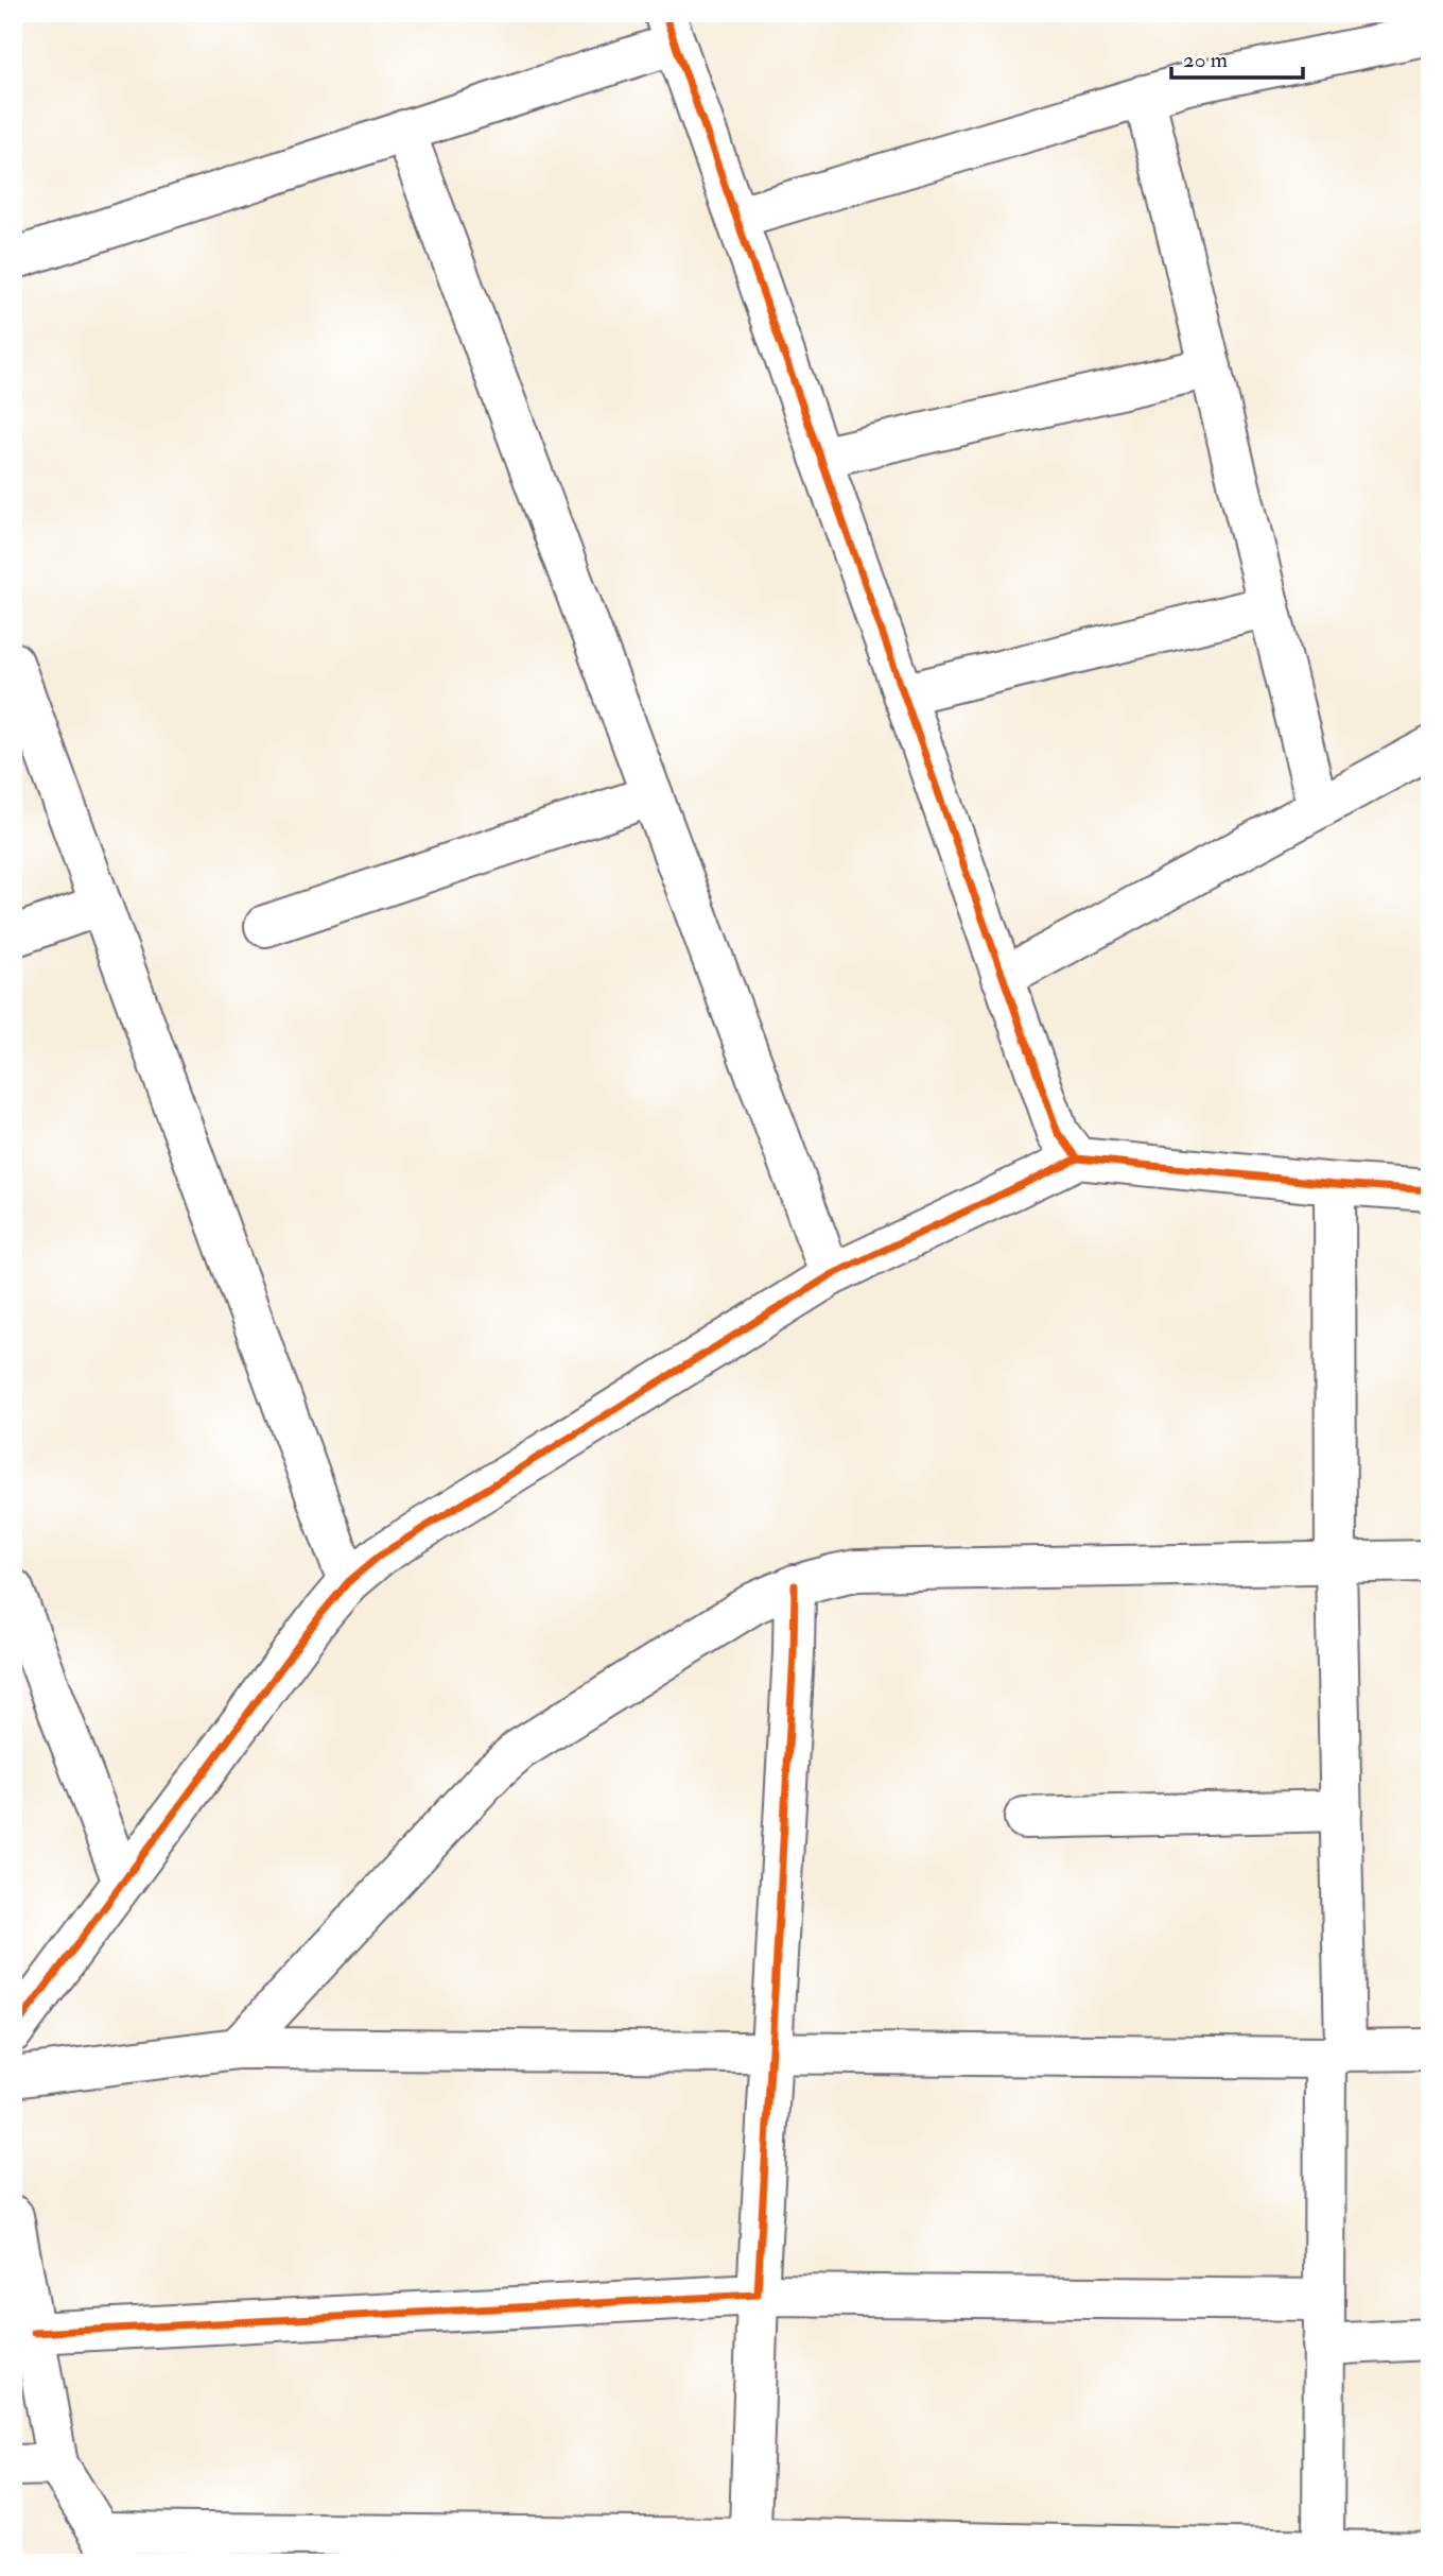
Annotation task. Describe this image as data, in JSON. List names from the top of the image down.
{
  "scale_bar": "20 m"
}
